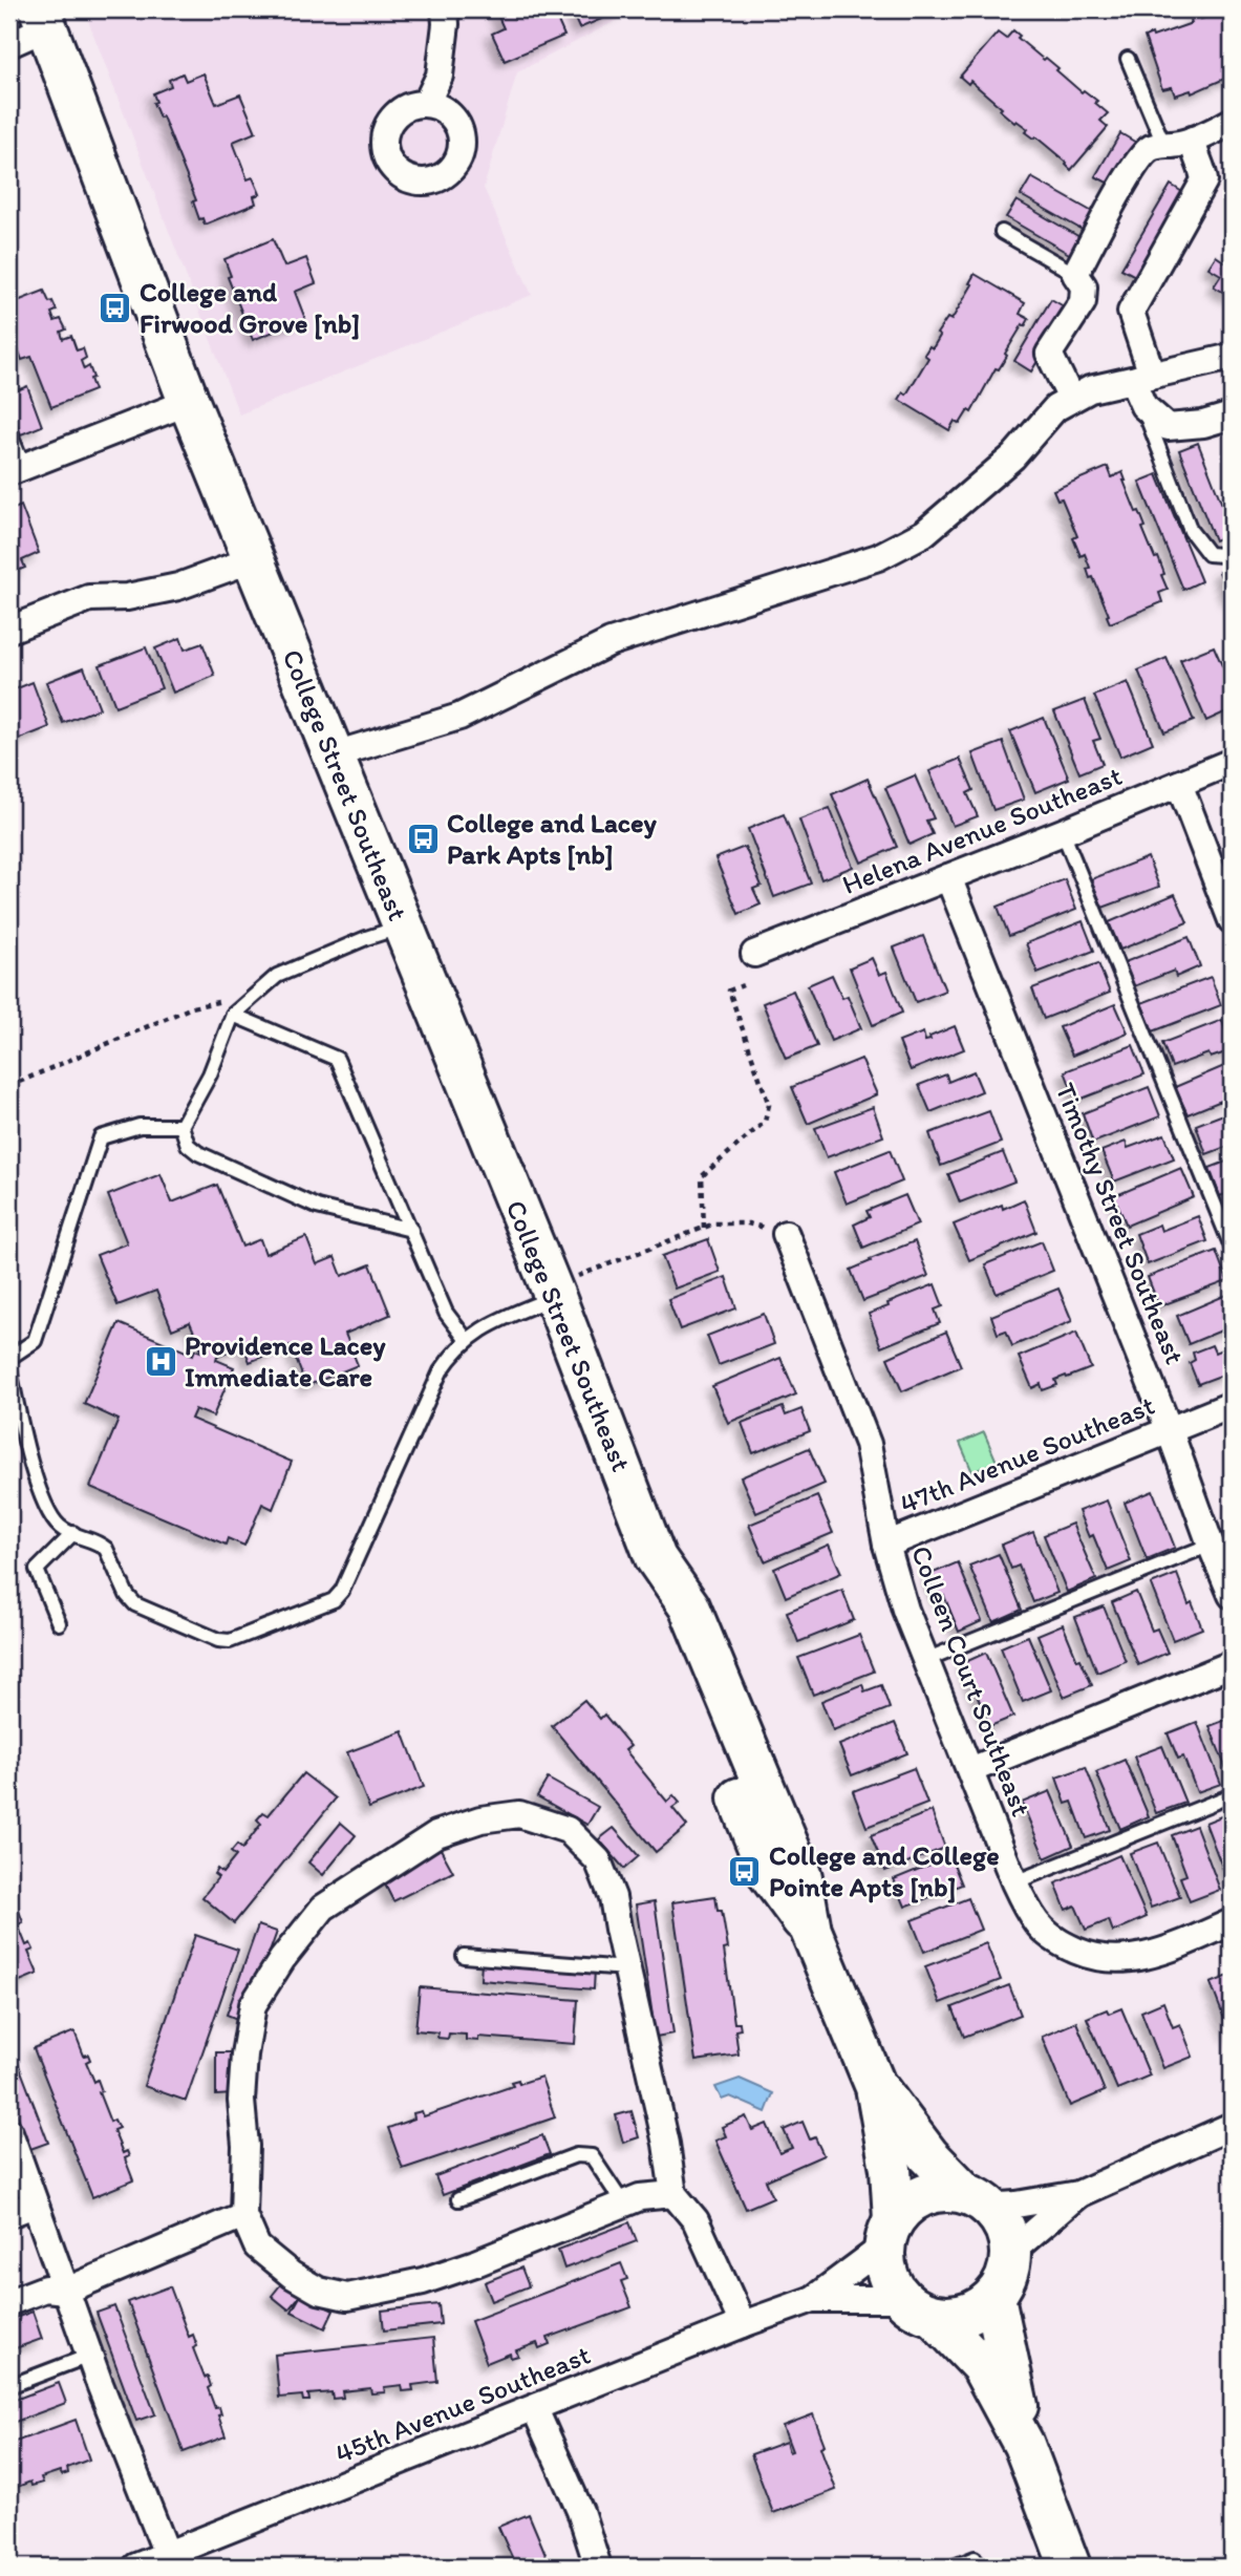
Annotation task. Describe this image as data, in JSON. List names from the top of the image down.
{
  "streets": {
    "main road": ["College Street Southeast"],
    "street": [
      "Helena Avenue Southeast",
      "Timothy Street Southeast",
      "47th Avenue Southeast",
      "Colleen Court Southeast",
      "45th Avenue Southeast"
    ]
  },
  "crossings": [
    ["College Street Southeast", "45th Avenue Southeast"],
    ["Helena Avenue Southeast", "Timothy Street Southeast"],
    ["Timothy Street Southeast", "47th Avenue Southeast"],
    ["47th Avenue Southeast", "Colleen Court Southeast"]
  ],
  "places": {
    "bus stop": ["College and Firwood Grove [nb]", "College and Lacey Park Apts [nb]", "College and College Pointe Apts [nb]"],
    "hospital": ["Providence Lacey Immediate Care"]
  }
}
